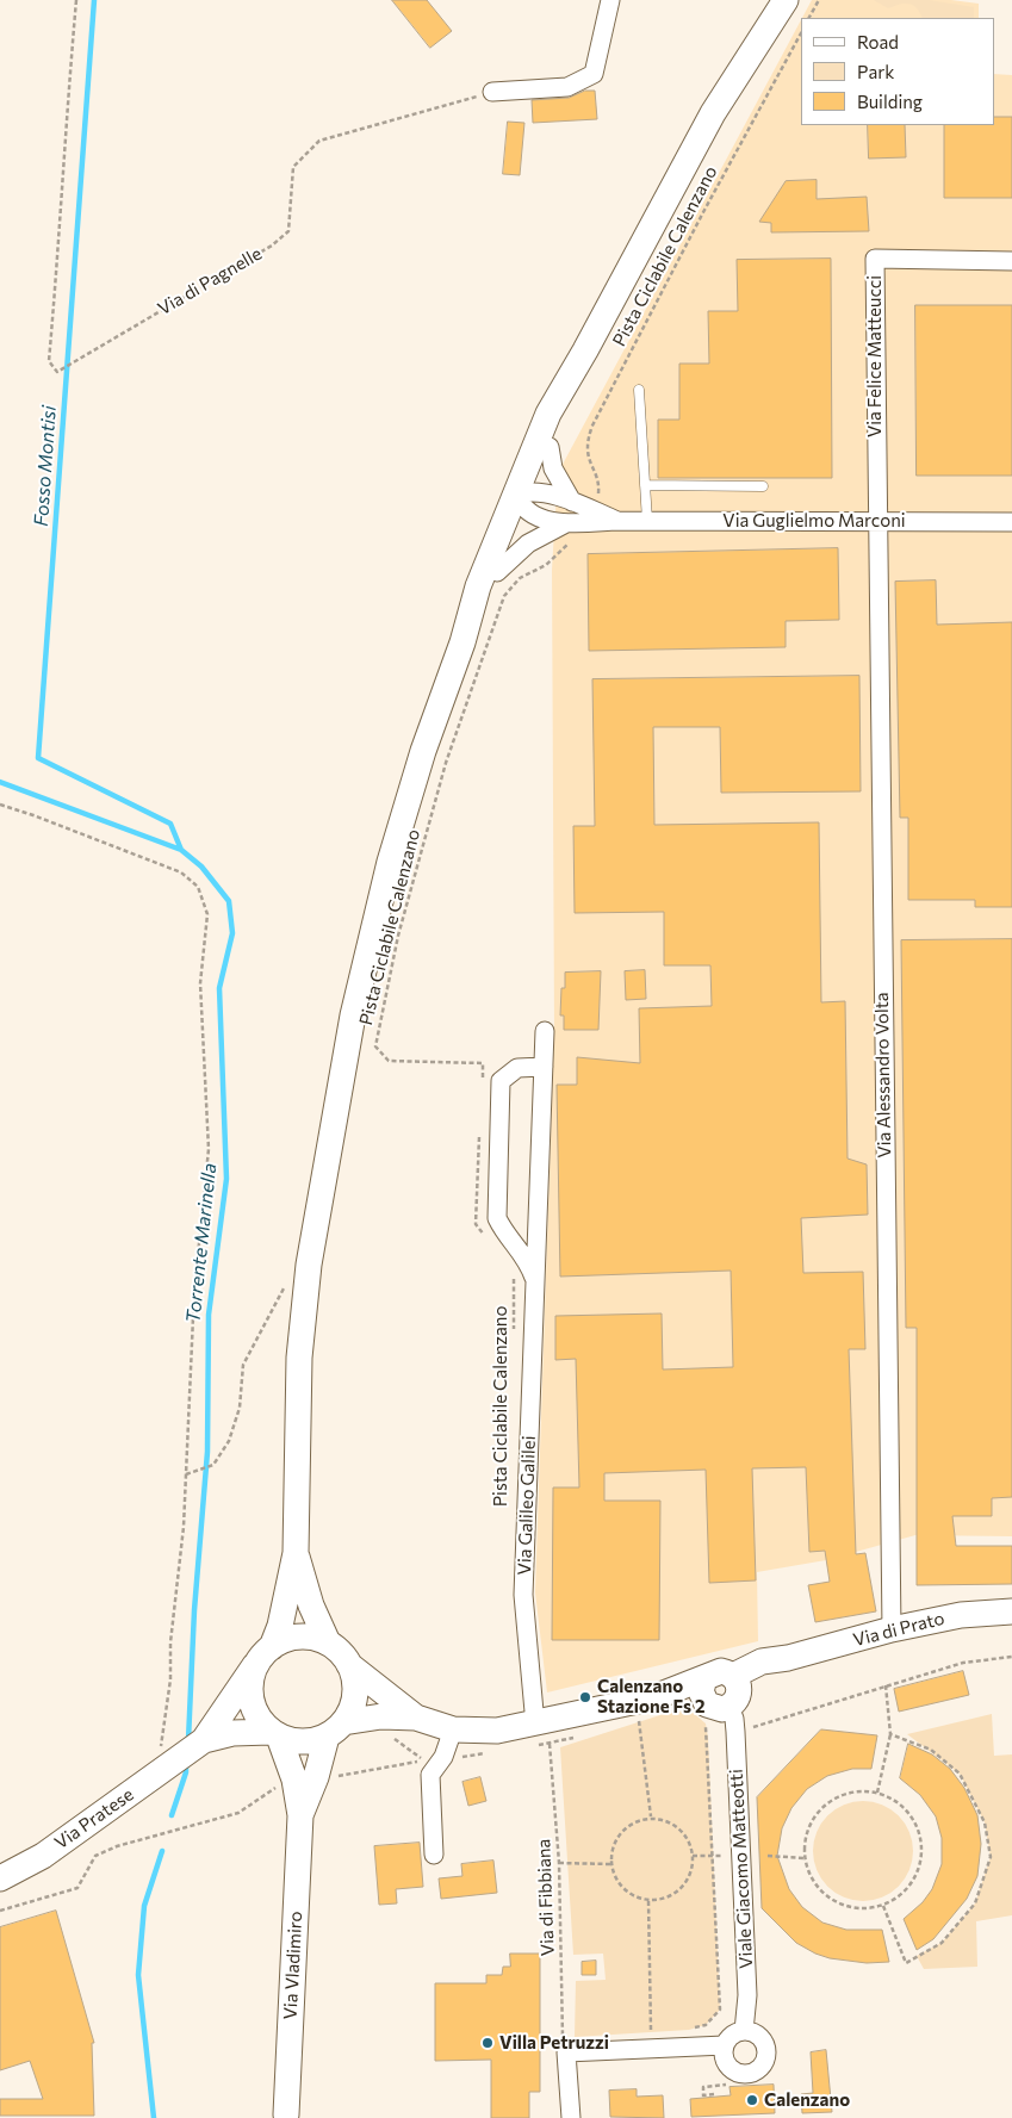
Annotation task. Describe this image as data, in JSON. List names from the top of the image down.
{
  "streets": {
    "main road": ["Via di Prato", "Via Pratese", "Via Vladimiro"],
    "street": [
      "Via Felice Matteucci",
      "Via Guglielmo Marconi",
      "Via Alessandro Volta",
      "Via Galileo Galilei",
      "Viale Giacomo Matteotti"
    ],
    "path": ["Pista Ciclabile Calenzano", "Via di Pagnelle", "Via di Fibbiana"]
  },
  "crossings": [
    ["Pista Ciclabile Calenzano", "Via Guglielmo Marconi"],
    ["Via Felice Matteucci", "Via Guglielmo Marconi"],
    ["Via Felice Matteucci", "Via Alessandro Volta"],
    ["Via Guglielmo Marconi", "Via Alessandro Volta"],
    ["Via Alessandro Volta", "Via di Prato"],
    ["Via Galileo Galilei", "Via di Prato"],
    ["Via Galileo Galilei", "Via di Fibbiana"],
    ["Via di Prato", "Via Pratese"],
    ["Via di Prato", "Viale Giacomo Matteotti"],
    ["Via di Prato", "Via di Fibbiana"],
    ["Via di Prato", "Via Vladimiro"]
  ],
  "water": ["Fosso Montisi", "Torrente Marinella"],
  "places": ["Calenzano Stazione Fs 2", "Villa Petruzzi", "Calenzano"],
  "legend": ["Road", "Park", "Building"]
}
